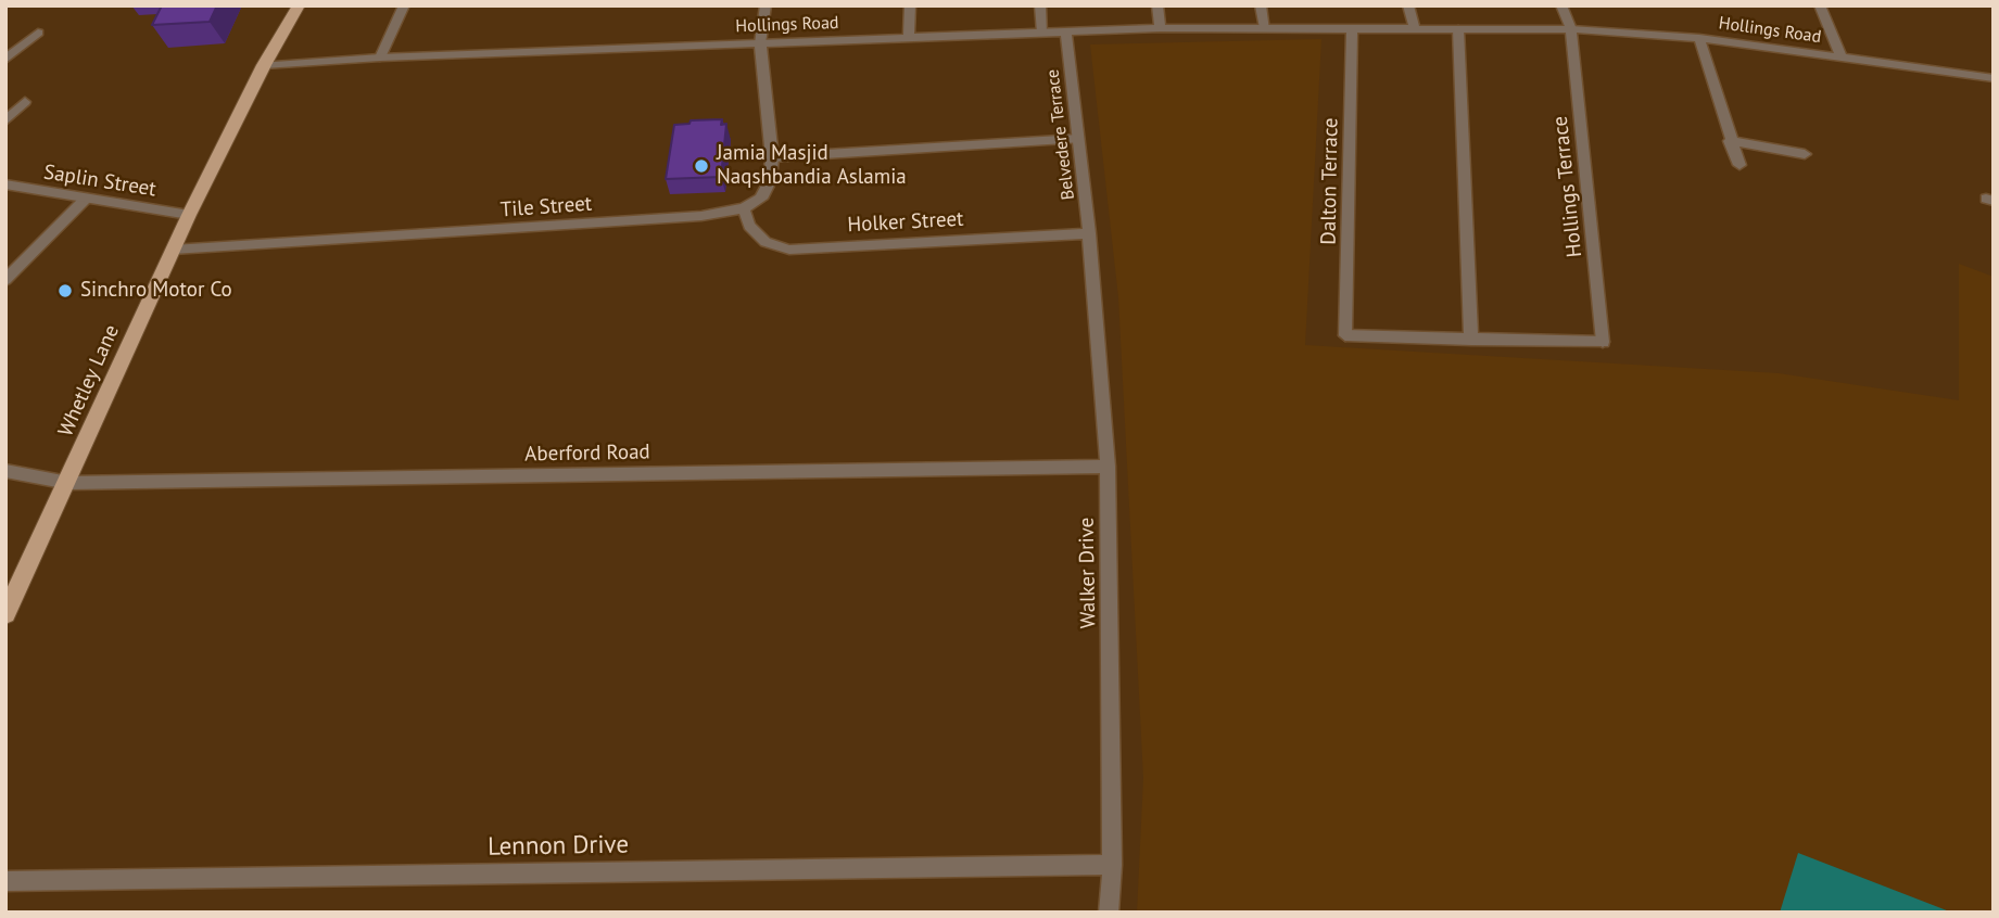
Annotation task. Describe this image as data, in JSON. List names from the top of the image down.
{
  "streets": {
    "main road": ["Whetley Lane"],
    "street": [
      "Hollings Road",
      "Belvedere Terrace",
      "Saplin Street",
      "Dalton Terrace",
      "Hollings Terrace",
      "Tile Street",
      "Holker Street",
      "Aberford Road",
      "Walker Drive",
      "Lennon Drive"
    ]
  },
  "crossings": [
    ["Hollings Road", "Belvedere Terrace"],
    ["Hollings Road", "Dalton Terrace"],
    ["Hollings Road", "Hollings Terrace"],
    ["Hollings Road", "Whetley Lane"],
    ["Belvedere Terrace", "Holker Street"],
    ["Belvedere Terrace", "Walker Drive"],
    ["Saplin Street", "Whetley Lane"],
    ["Dalton Terrace", "Hollings Terrace"],
    ["Tile Street", "Holker Street"],
    ["Tile Street", "Whetley Lane"],
    ["Holker Street", "Walker Drive"],
    ["Whetley Lane", "Aberford Road"],
    ["Aberford Road", "Walker Drive"],
    ["Walker Drive", "Lennon Drive"]
  ],
  "places": ["Jamia Masjid Naqshbandia Aslamia", "Sinchro Motor Co"]
}
